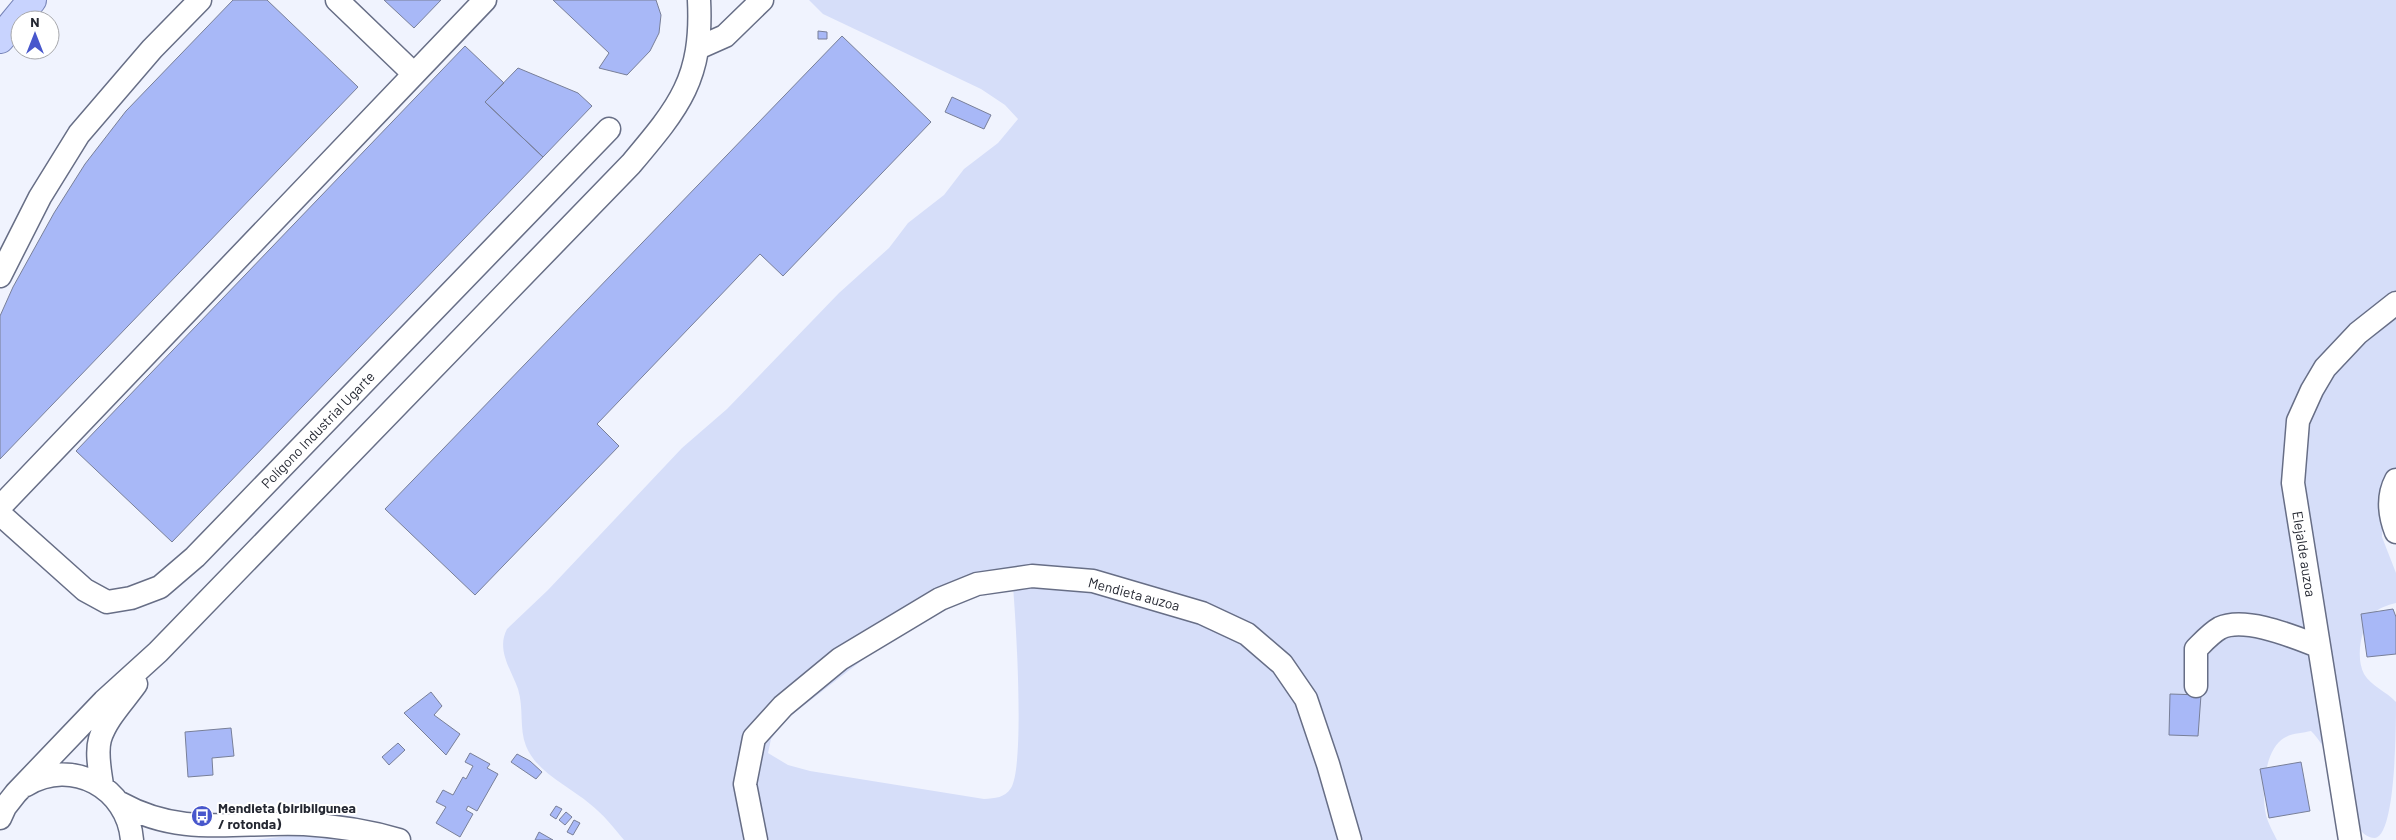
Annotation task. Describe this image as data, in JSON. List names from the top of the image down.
{
  "streets": {
    "street": ["Polígono Industrial Ugarte", "Elejalde auzoa", "Mendieta auzoa"]
  },
  "places": {
    "bus stop": ["Mendieta (biribilgunea / rotonda)"]
  },
  "north": "top"
}
